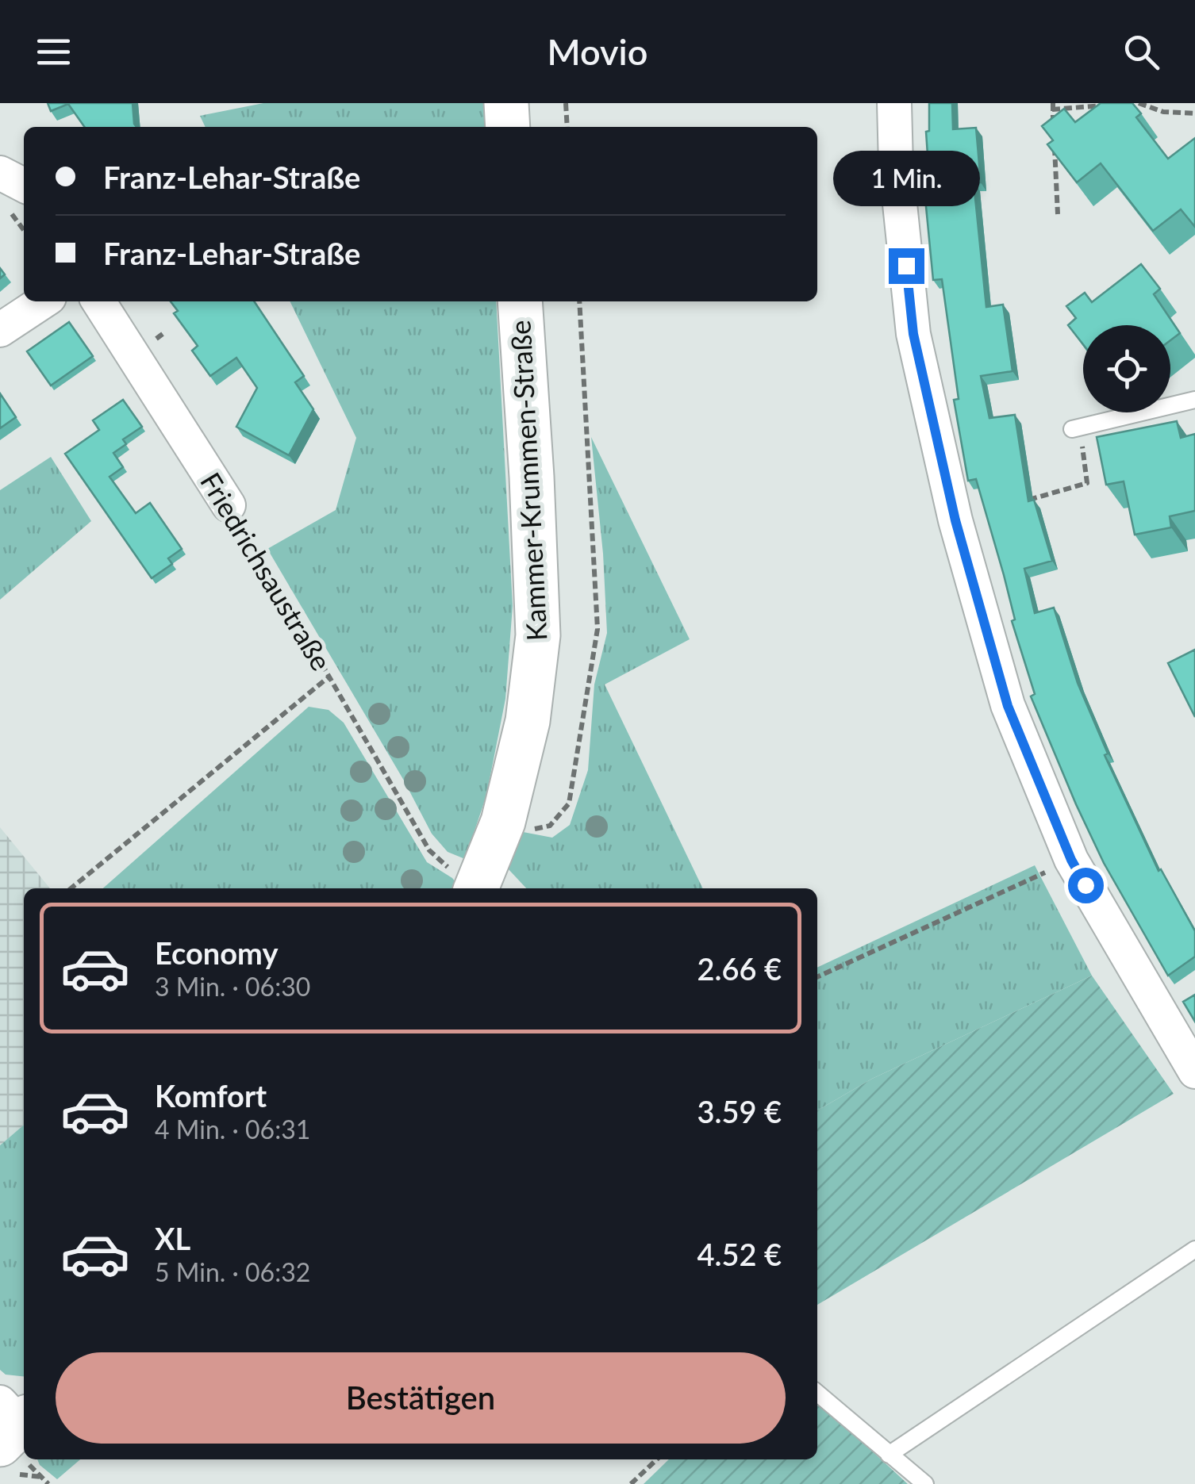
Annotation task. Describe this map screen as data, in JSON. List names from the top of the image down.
{
  "streets": {
    "street": ["Kammer-Krummen-Straße", "Friedrichsaustraße"]
  },
  "page": {
    "header": "Movio",
    "banner": ["Franz-Lehar-Straße", "Franz-Lehar-Straße"],
    "bubble": "1 Min.",
    "list": [
      {
        "name": "Economy",
        "note": "3 Min. · 06:30",
        "value": "2.66 €"
      },
      {
        "name": "Komfort",
        "note": "4 Min. · 06:31",
        "value": "3.59 €"
      },
      {
        "name": "XL",
        "note": "5 Min. · 06:32",
        "value": "4.52 €"
      }
    ],
    "buttons": "Bestätigen"
  }
}
